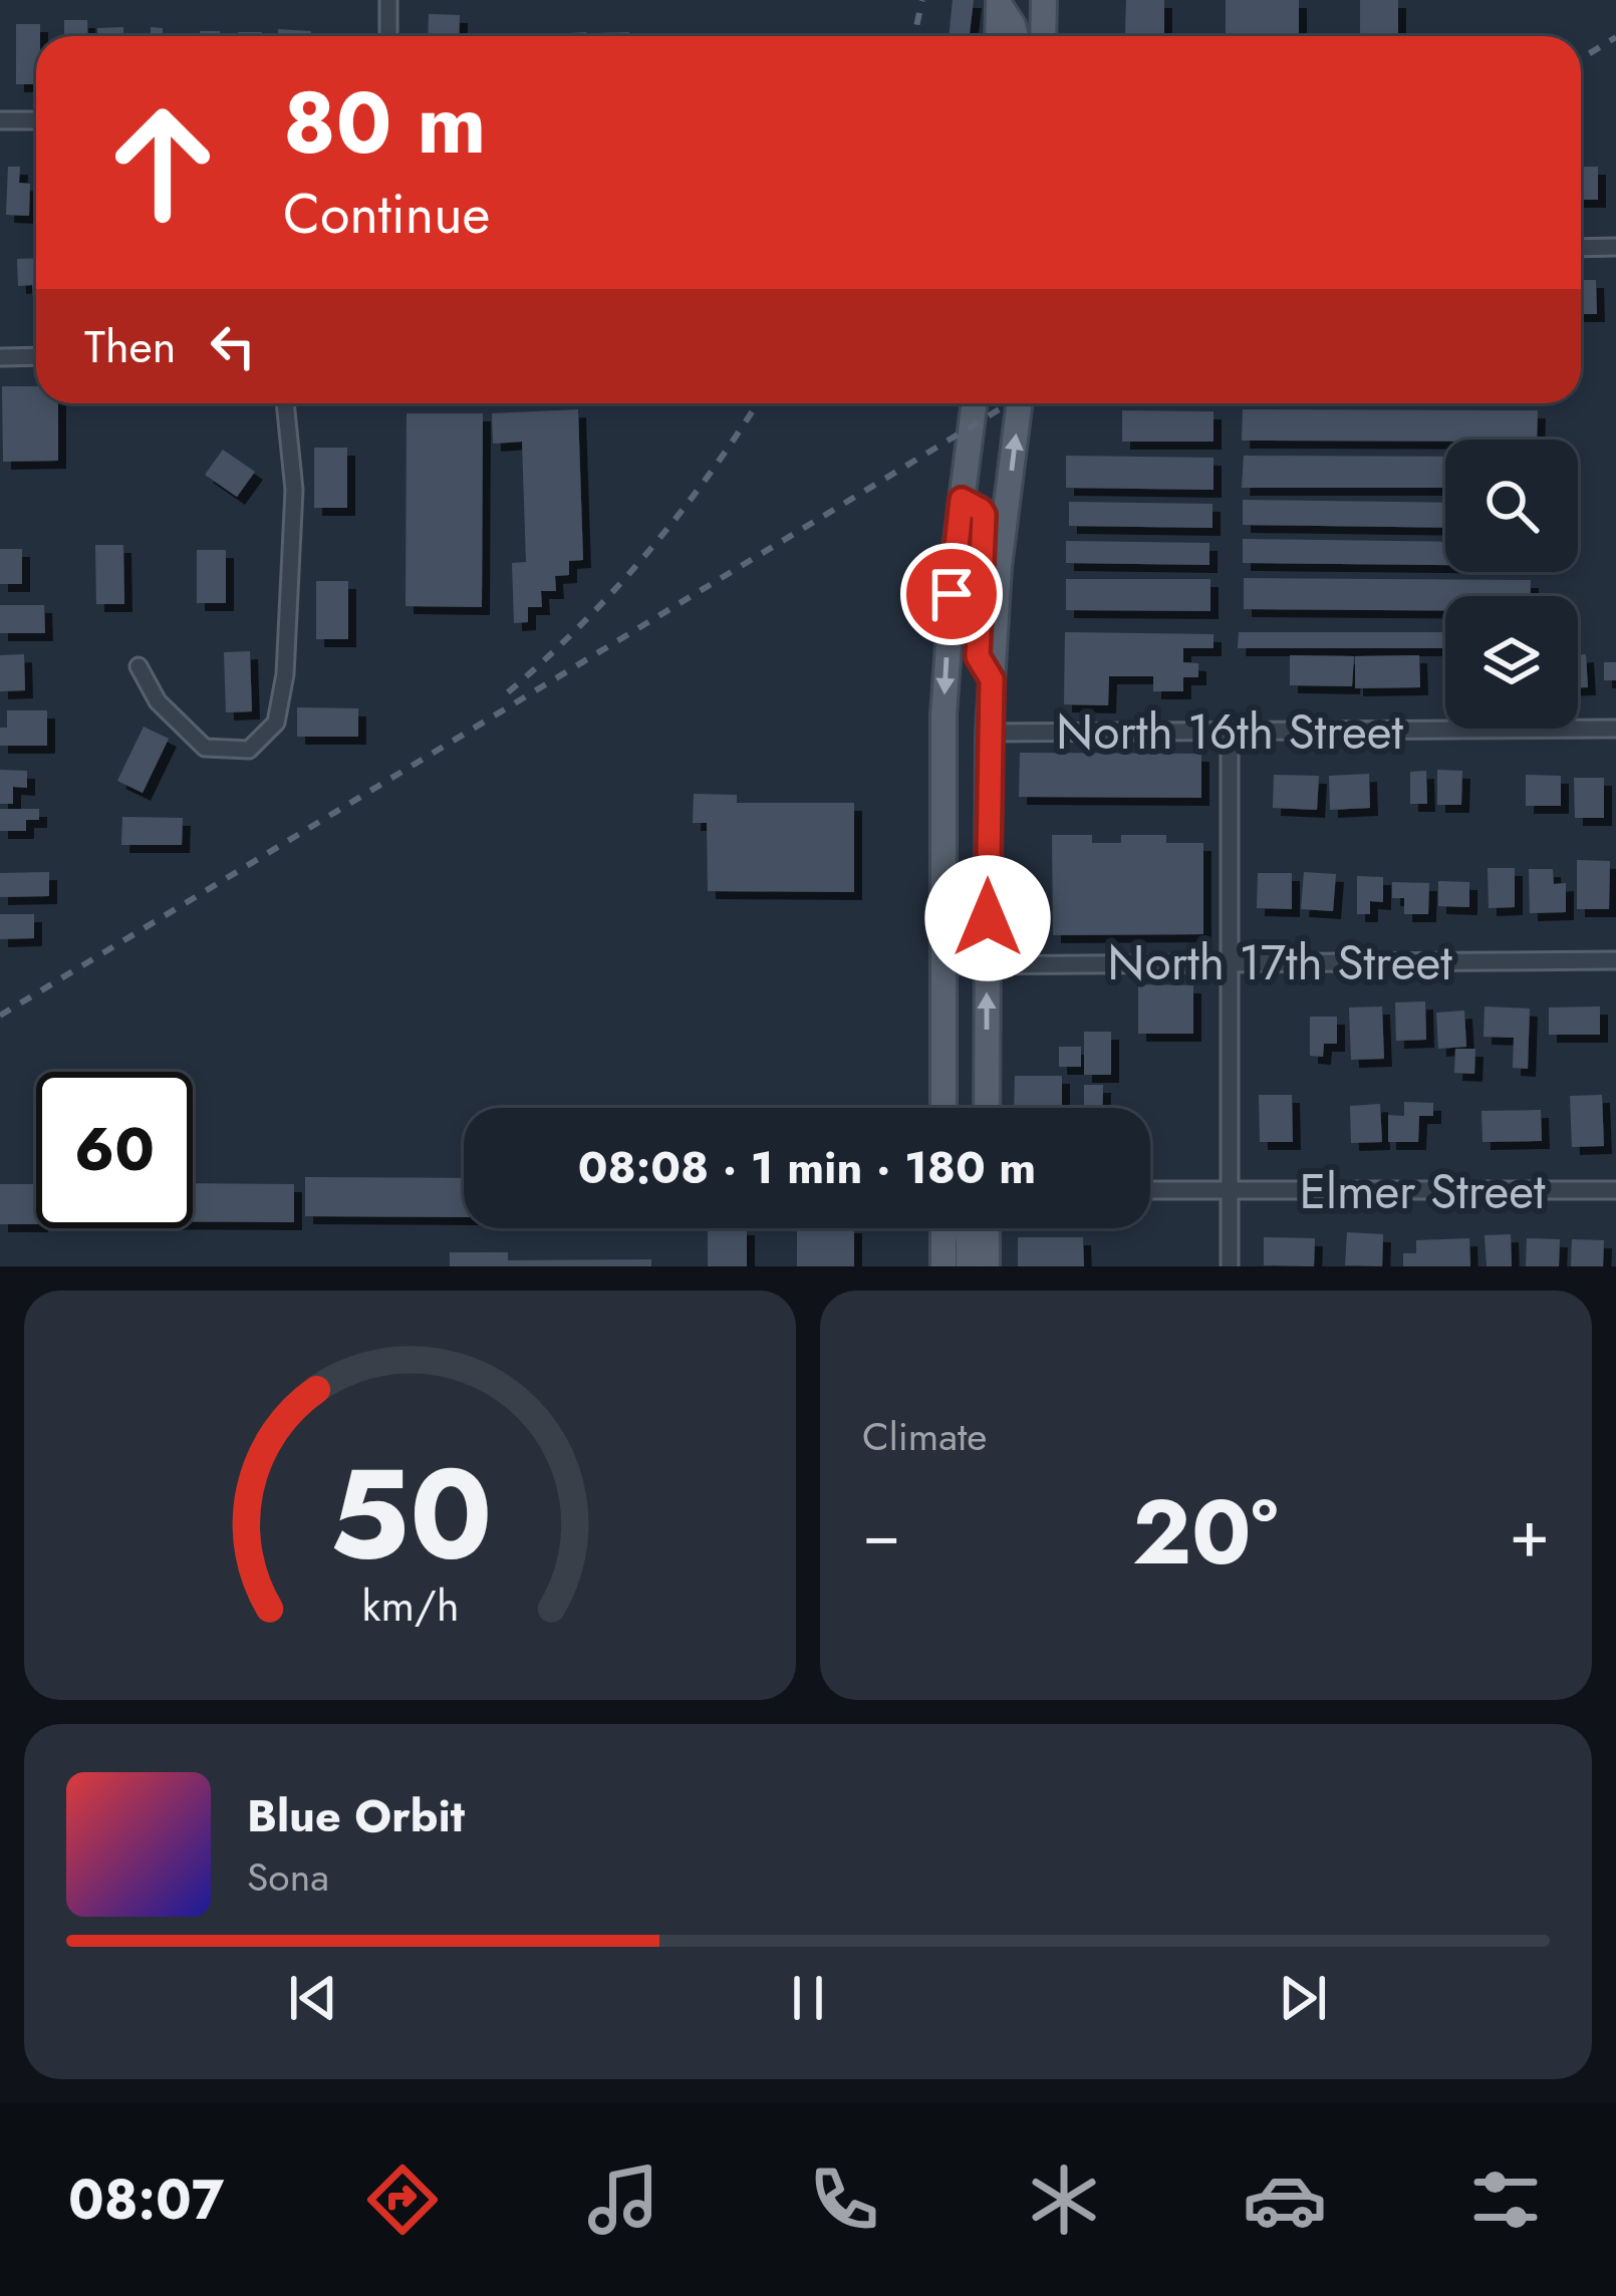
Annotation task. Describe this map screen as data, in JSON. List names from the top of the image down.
{
  "streets": {
    "street": ["North 16th Street", "North 17th Street", "Elmer Street"]
  },
  "page": {
    "turn": ["80 m", "Continue"],
    "then": "Then",
    "limit": "60",
    "trip": "08:08 · 1 min · 180 m",
    "tile": "Climate",
    "heat": ["−", "20°", "+"],
    "song": ["Blue Orbit", "Sona"],
    "tabs": "08:07",
    "gauge": ["50", "km/h"]
  }
}
